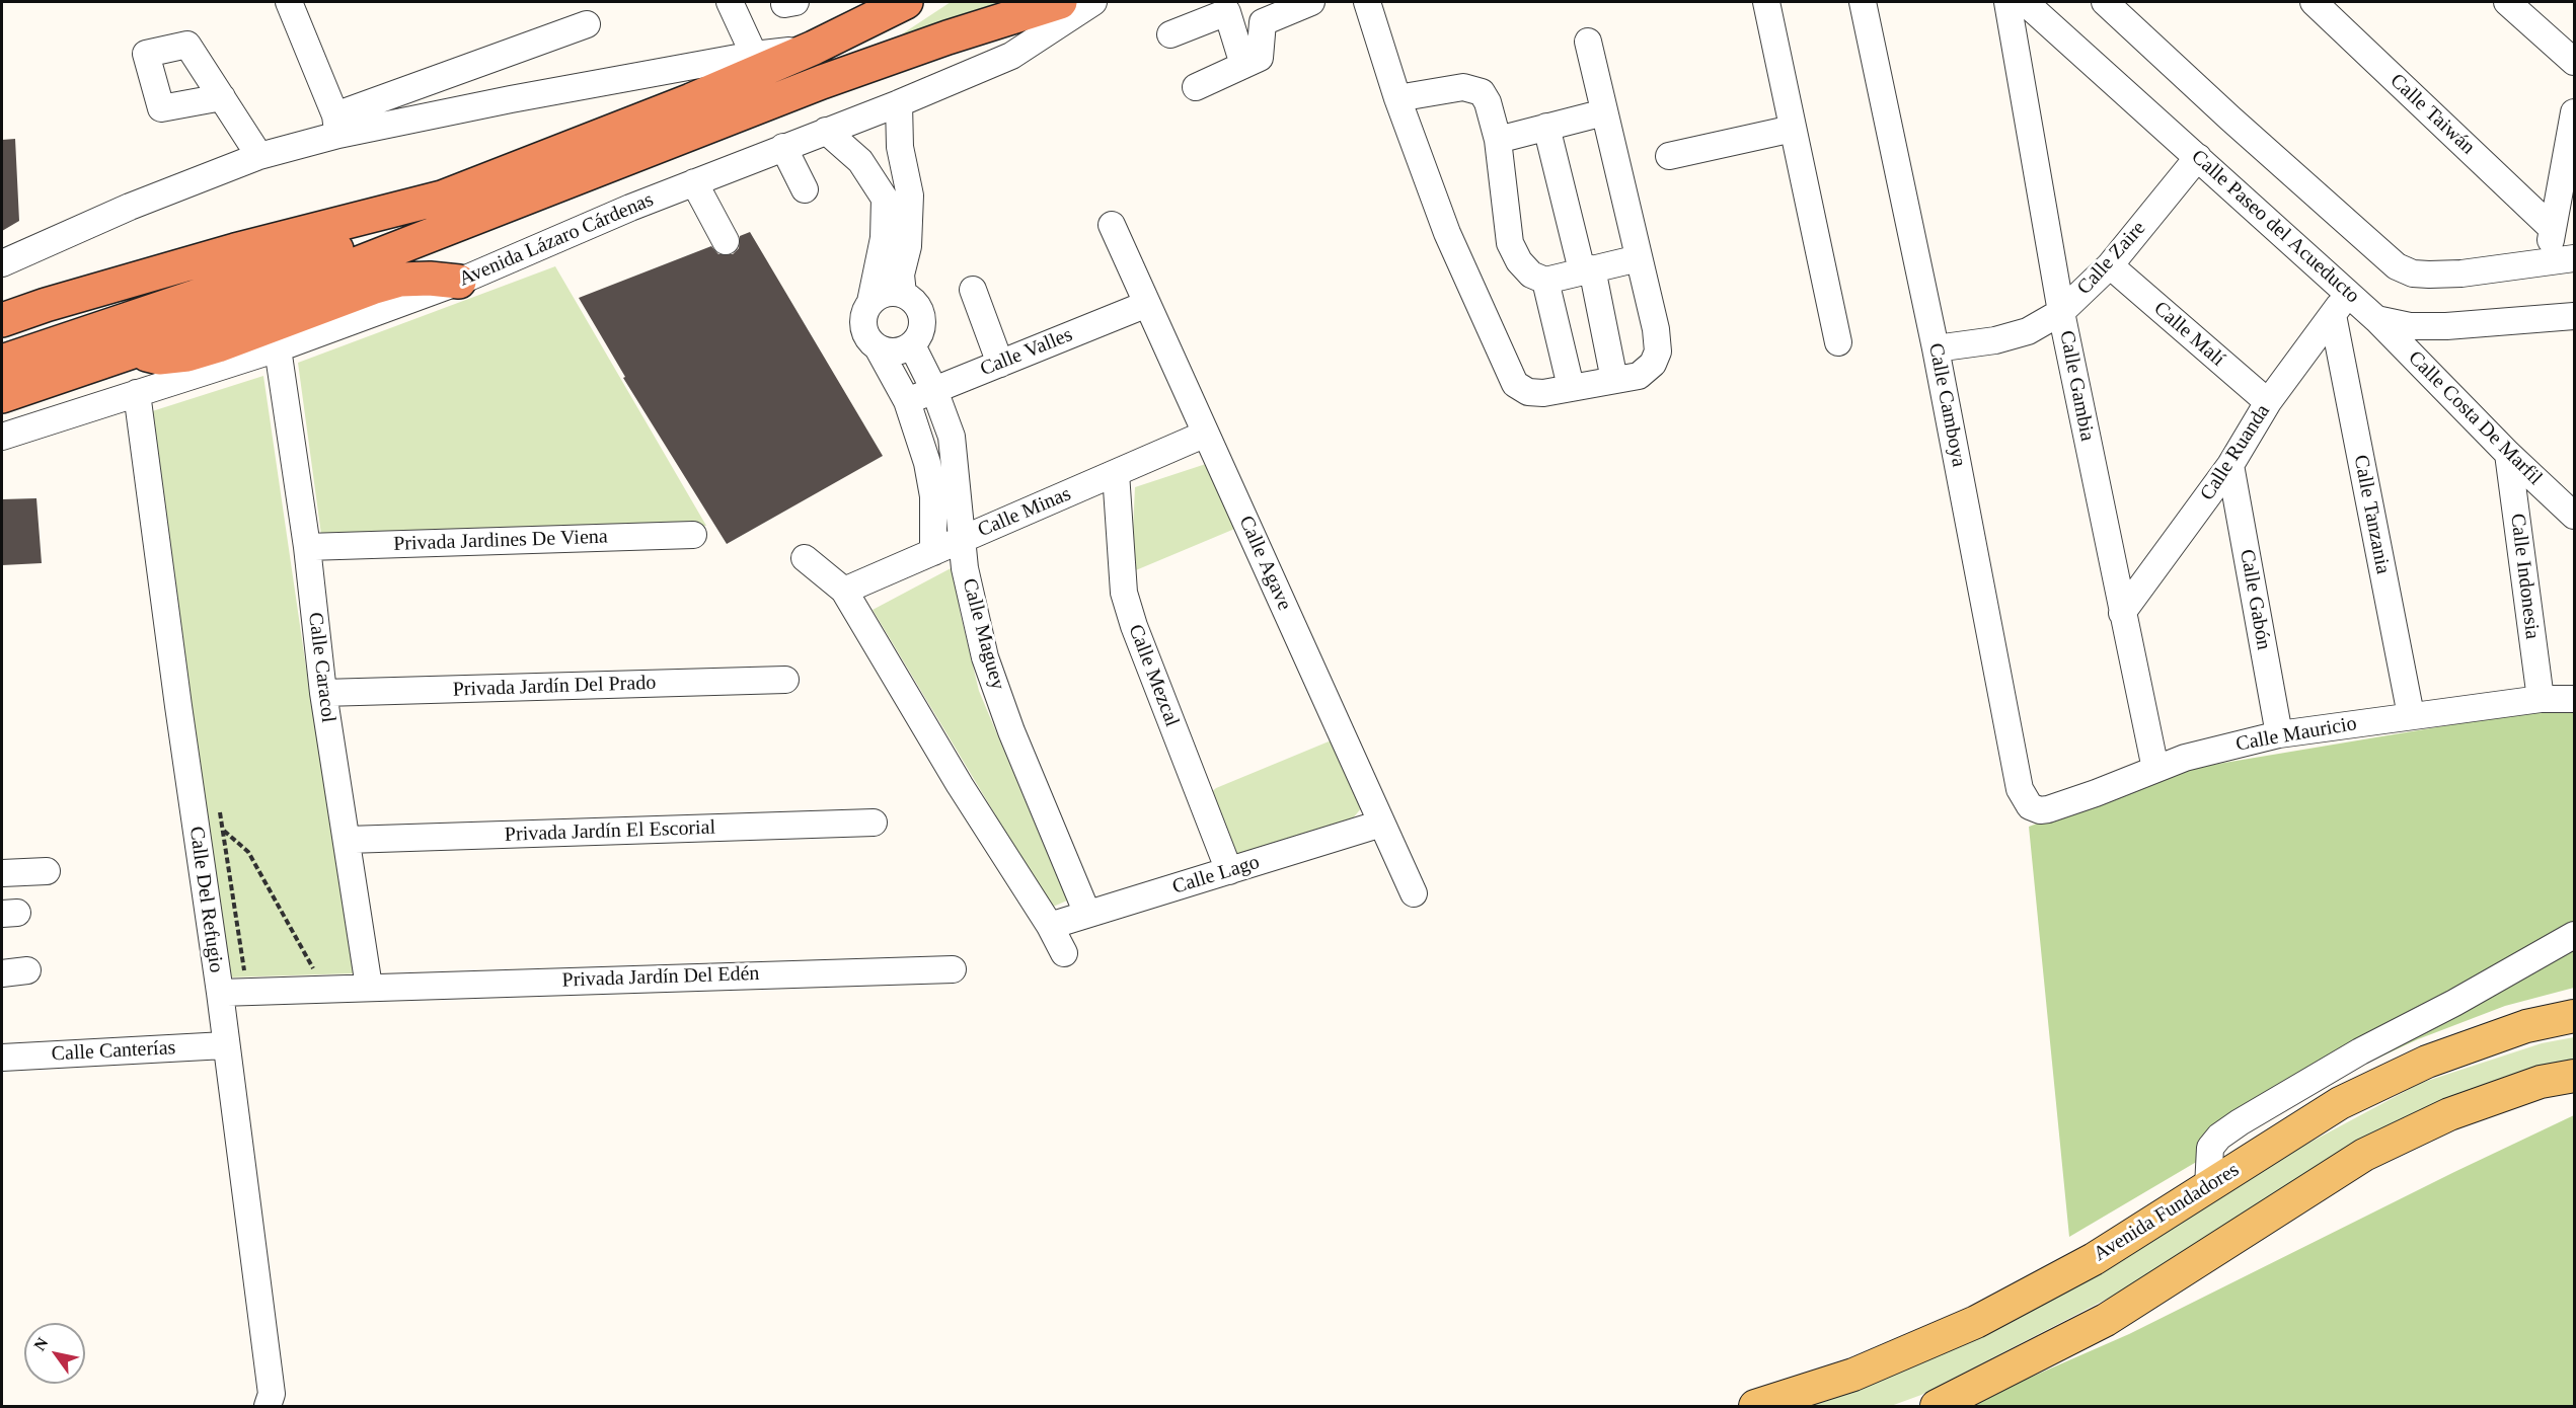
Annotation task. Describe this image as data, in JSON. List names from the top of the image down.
{
  "streets": {
    "main road": ["Avenida Fundadores"],
    "street": [
      "Calle Taiwán",
      "Calle Paseo del Acueducto",
      "Avenida Lázaro Cárdenas",
      "Calle Zaire",
      "Calle Malí",
      "Calle Valles",
      "Calle Gambia",
      "Calle Camboya",
      "Calle Costa De Marfil",
      "Calle Ruanda",
      "Calle Minas",
      "Calle Tanzania",
      "Privada Jardines De Viena",
      "Calle Agave",
      "Calle Indonesia",
      "Calle Gabón",
      "Calle Maguey",
      "Calle Caracol",
      "Calle Mezcal",
      "Privada Jardín Del Prado",
      "Calle Mauricio",
      "Privada Jardín El Escorial",
      "Calle Lago",
      "Calle Del Refugio",
      "Privada Jardín Del Edén",
      "Calle Canterías"
    ]
  },
  "crossings": [
    ["Calle Paseo del Acueducto", "Calle Zaire"],
    ["Calle Paseo del Acueducto", "Calle Costa De Marfil"],
    ["Calle Paseo del Acueducto", "Calle Ruanda"],
    ["Avenida Lázaro Cárdenas", "Calle Caracol"],
    ["Avenida Lázaro Cárdenas", "Calle Del Refugio"],
    ["Calle Zaire", "Calle Malí"],
    ["Calle Zaire", "Calle Gambia"],
    ["Calle Zaire", "Calle Camboya"],
    ["Calle Malí", "Calle Ruanda"],
    ["Calle Valles", "Calle Agave"],
    ["Calle Valles", "Calle Maguey"],
    ["Calle Gambia", "Calle Ruanda"],
    ["Calle Gambia", "Calle Mauricio"],
    ["Calle Camboya", "Calle Mauricio"],
    ["Calle Costa De Marfil", "Calle Indonesia"],
    ["Calle Ruanda", "Calle Tanzania"],
    ["Calle Ruanda", "Calle Gabón"],
    ["Calle Minas", "Calle Agave"],
    ["Calle Minas", "Calle Maguey"],
    ["Calle Minas", "Calle Mezcal"],
    ["Calle Tanzania", "Calle Mauricio"],
    ["Privada Jardines De Viena", "Calle Caracol"],
    ["Calle Agave", "Calle Lago"],
    ["Calle Indonesia", "Calle Mauricio"],
    ["Calle Gabón", "Calle Mauricio"],
    ["Calle Maguey", "Calle Lago"],
    ["Calle Caracol", "Privada Jardín Del Prado"],
    ["Calle Caracol", "Privada Jardín El Escorial"],
    ["Calle Caracol", "Privada Jardín Del Edén"],
    ["Calle Mezcal", "Calle Lago"],
    ["Calle Del Refugio", "Privada Jardín Del Edén"],
    ["Calle Del Refugio", "Calle Canterías"]
  ],
  "north": "top left"
}
